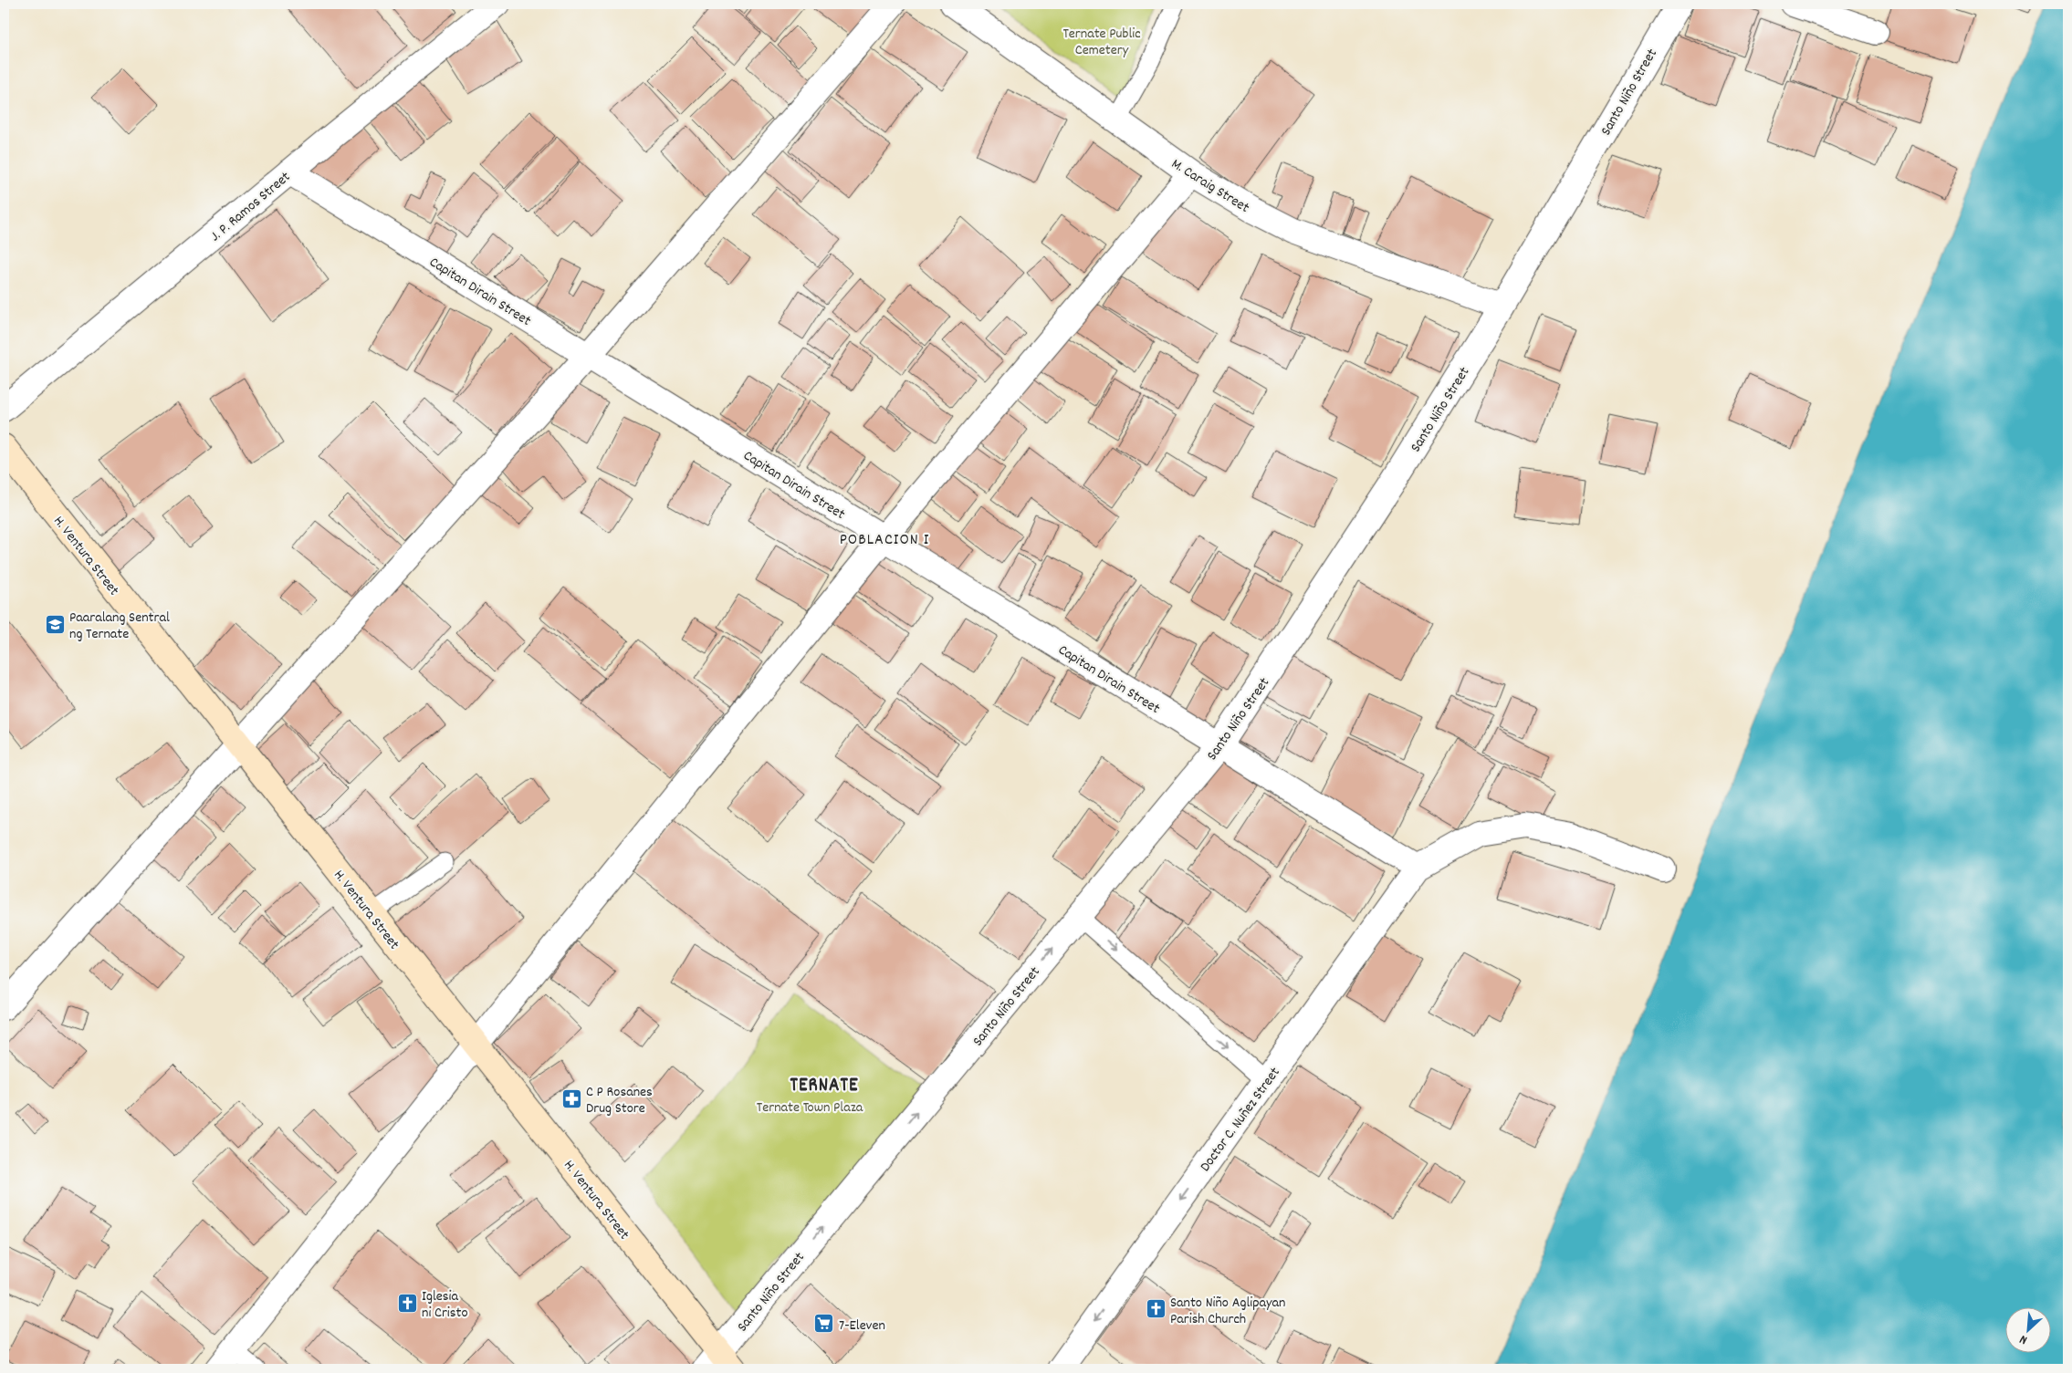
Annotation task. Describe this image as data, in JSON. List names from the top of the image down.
{
  "streets": {
    "main road": ["H. Ventura Street"],
    "street": [
      "Santo Niño Street",
      "M. Caraig Street",
      "J. P. Ramos Street",
      "Capitan Dirain Street",
      "Doctor C. Nuñez Street"
    ]
  },
  "crossings": [
    ["Santo Niño Street", "M. Caraig Street"],
    ["Santo Niño Street", "Capitan Dirain Street"],
    ["Santo Niño Street", "H. Ventura Street"],
    ["J. P. Ramos Street", "Capitan Dirain Street"],
    ["Capitan Dirain Street", "Doctor C. Nuñez Street"]
  ],
  "one_way": ["Doctor C. Nuñez Street"],
  "districts": ["POBLACION I", "TERNATE"],
  "parks": ["Ternate Public Cemetery", "Ternate Town Plaza"],
  "places": {
    "school or university": ["Paaralang Sentral ng Ternate"],
    "pharmacy": ["C P Rosanes Drug Store"],
    "church": ["Iglesia ni Cristo", "Santo Niño Aglipayan Parish Church"],
    "supermarket": ["7-Eleven"]
  },
  "north": "bottom left"
}
